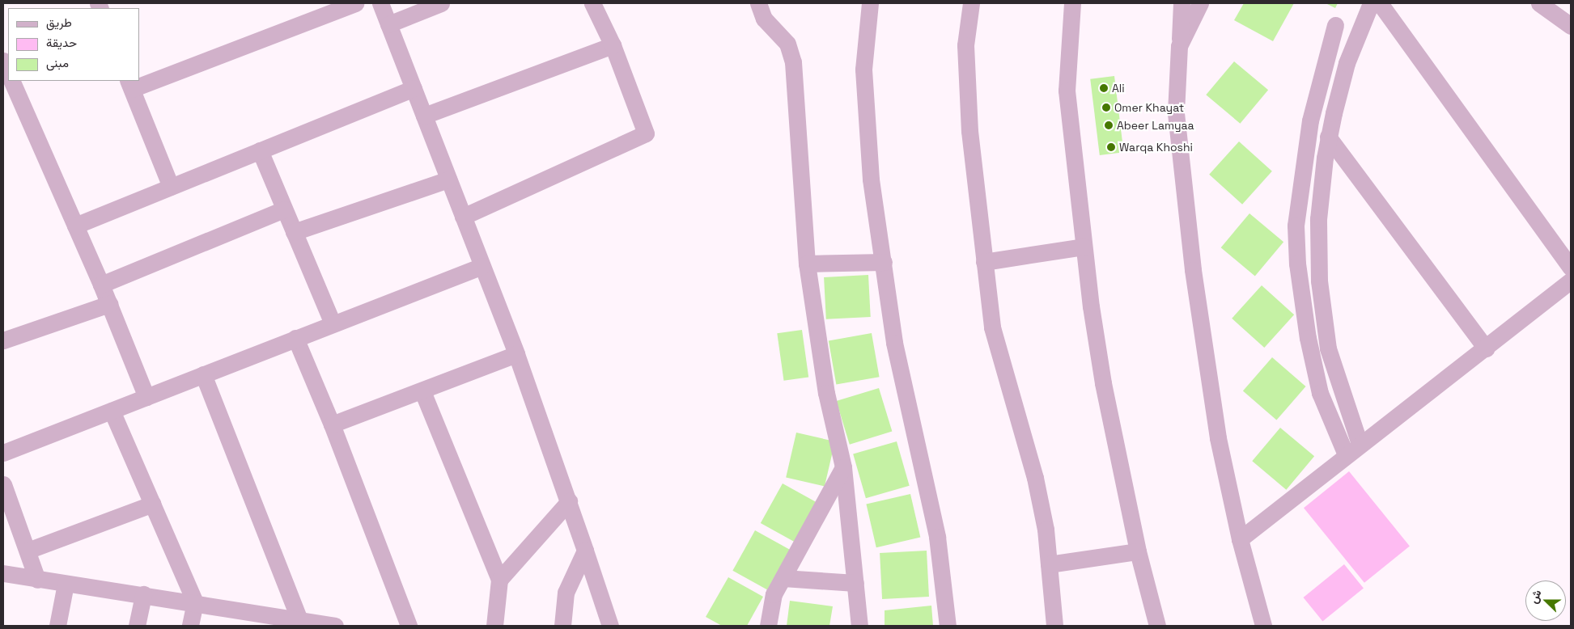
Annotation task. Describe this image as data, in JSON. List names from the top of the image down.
{
  "places": [
    "Ali",
    "Omer Khayat",
    "Abeer Lamyaa",
    "Warqa Khoshi"
  ],
  "legend": ["طريق", "حديقة", "مبنى"],
  "north": "left"
}
